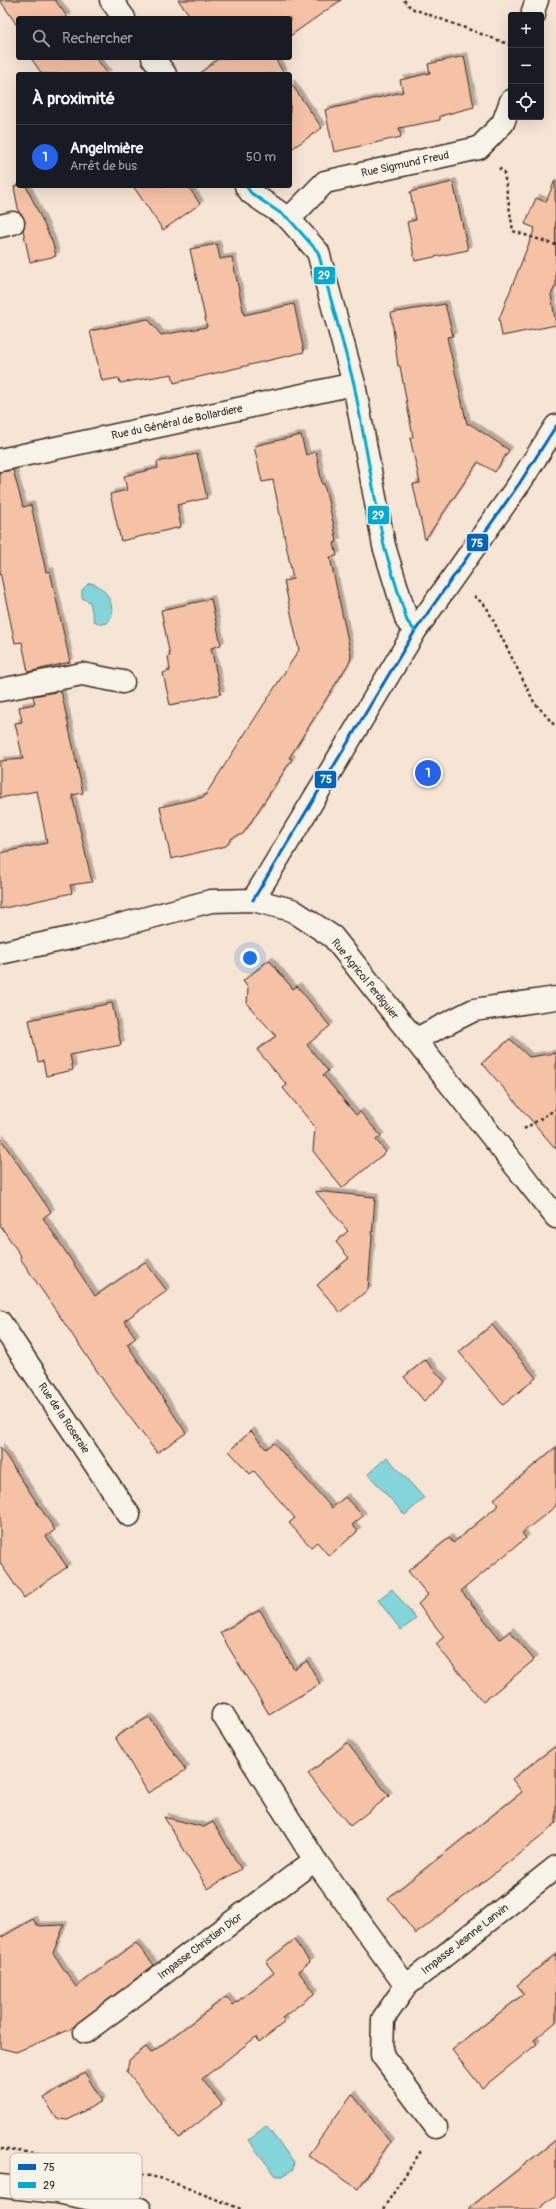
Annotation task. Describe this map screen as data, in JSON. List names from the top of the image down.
{
  "streets": {
    "street": [
      "Rue Sigmund Freud",
      "Rue du Général de Bollardiere",
      "Rue Agricol Perdiguier",
      "Rue de la Roseraie",
      "Impasse Jeanne Lanvin",
      "Impasse Christian Dior"
    ]
  },
  "lines": ["transit line 29", "transit line 75"],
  "legend": ["75", "29"],
  "page": {
    "map_buttons": ["+", "−"],
    "search": "Rechercher",
    "heading": "À proximité",
    "list": [
      {
        "mark": "1",
        "name": "Angelmière",
        "note": "Arrêt de bus",
        "value": "50 m"
      }
    ],
    "pins": "1"
  }
}
